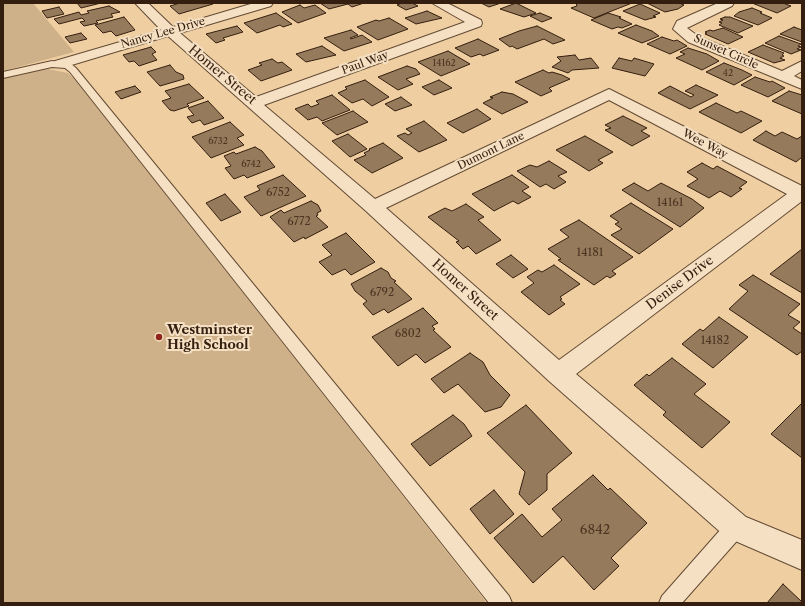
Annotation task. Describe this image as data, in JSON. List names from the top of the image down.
{
  "streets": {
    "street": [
      "Nancy Lee Drive",
      "Sunset Circle",
      "Paul Way",
      "Homer Street",
      "Wee Way",
      "Dumont Lane",
      "Denise Drive"
    ]
  },
  "crossings": [
    ["Nancy Lee Drive", "Homer Street"],
    ["Paul Way", "Homer Street"],
    ["Homer Street", "Dumont Lane"],
    ["Homer Street", "Denise Drive"],
    ["Wee Way", "Dumont Lane"],
    ["Wee Way", "Denise Drive"]
  ],
  "places": ["Westminster High School"],
  "house_numbers": [
    "14162",
    "42",
    "6732",
    "6742",
    "6752",
    "14161",
    "6772",
    "14181",
    "6792",
    "6802",
    "14182",
    "6842"
  ]
}
